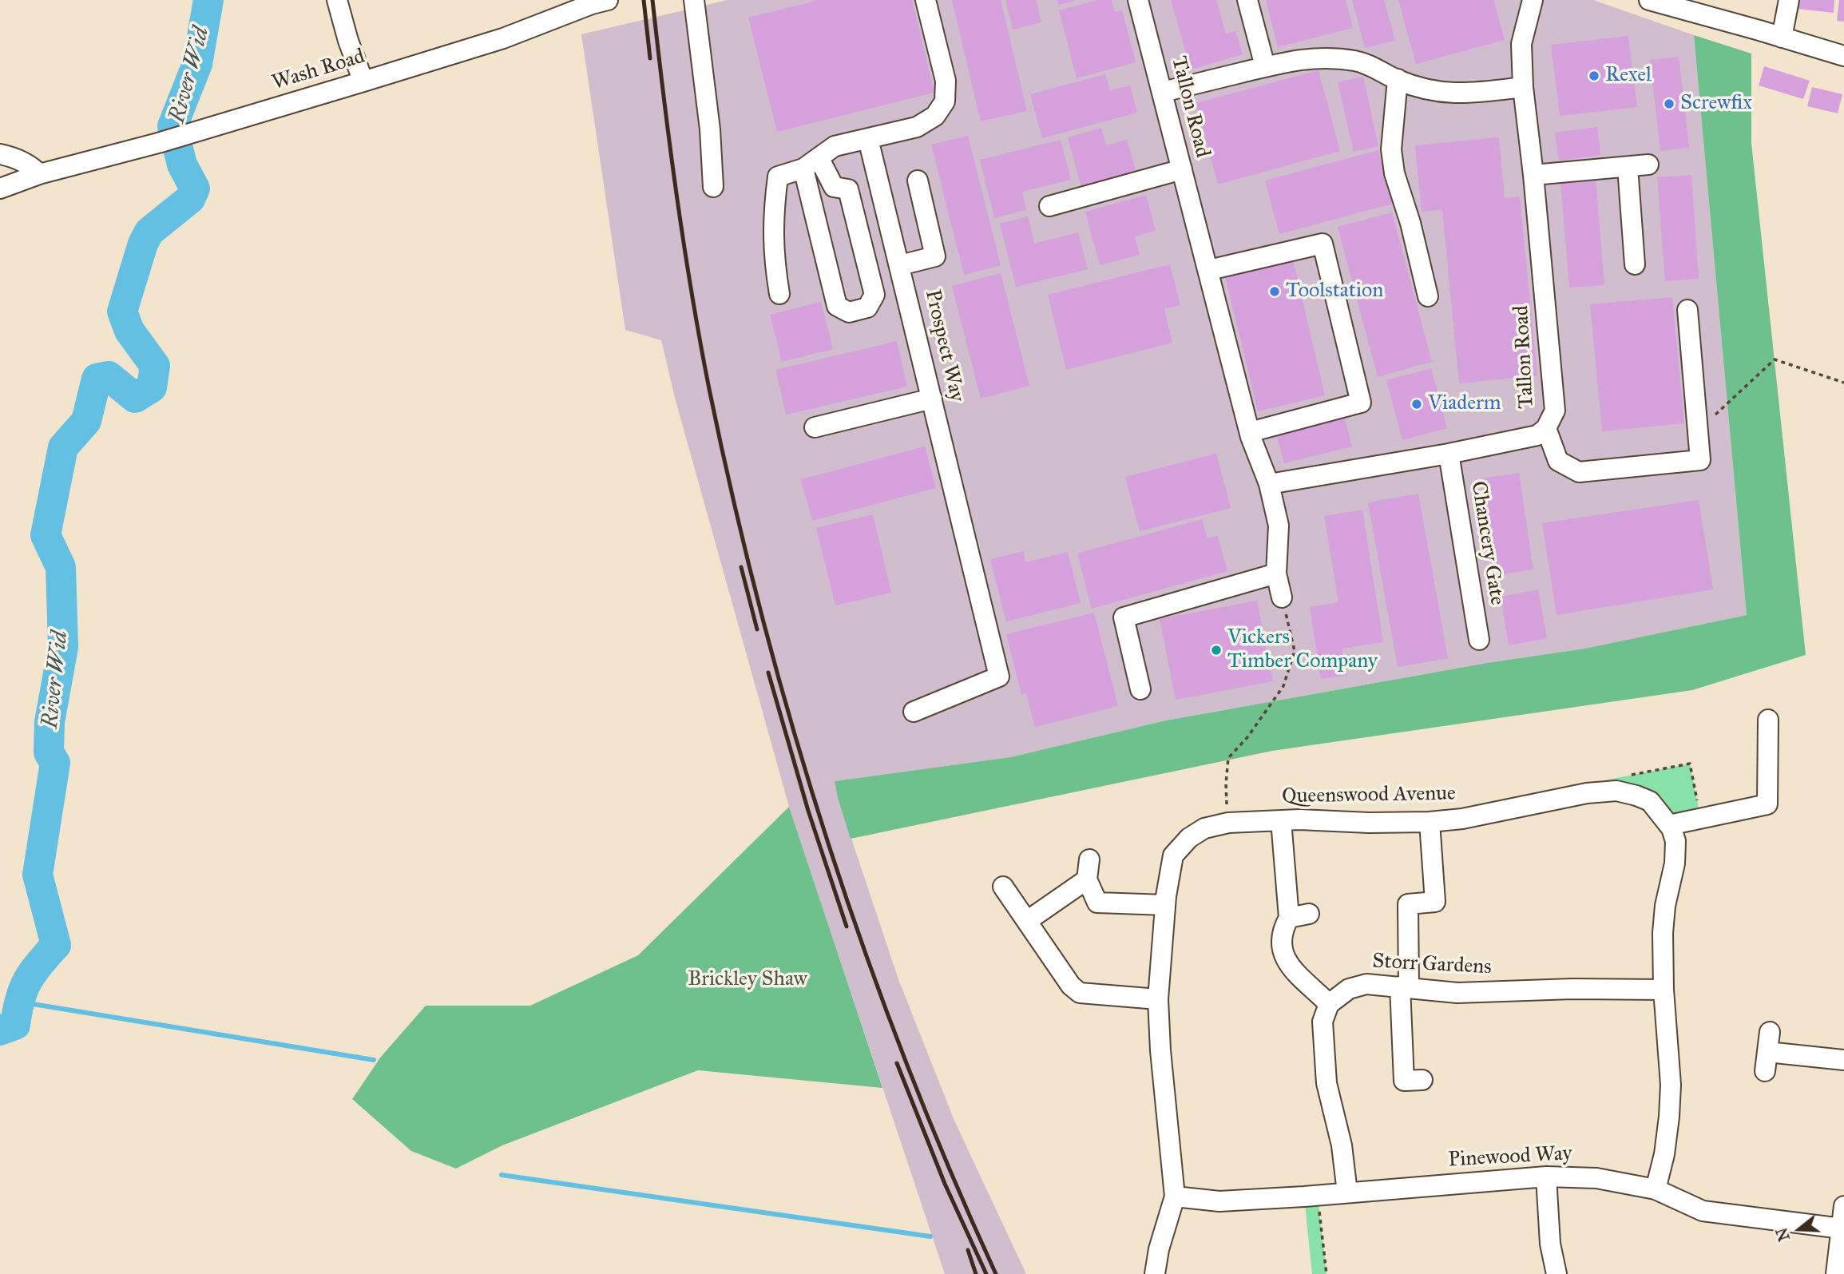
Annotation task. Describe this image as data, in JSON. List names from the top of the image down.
{
  "streets": {
    "street": [
      "Wash Road",
      "Tallon Road",
      "Prospect Way",
      "Chancery Gate",
      "Queenswood Avenue",
      "Storr Gardens",
      "Pinewood Way"
    ]
  },
  "crossings": [
    ["Tallon Road", "Chancery Gate"],
    ["Queenswood Avenue", "Storr Gardens"],
    ["Queenswood Avenue", "Pinewood Way"]
  ],
  "water": ["River Wid"],
  "parks": ["Brickley Shaw"],
  "places": [
    "Rexel",
    "Screwfix",
    "Toolstation",
    "Viaderm",
    "Vickers Timber Company"
  ],
  "north": "left"
}
